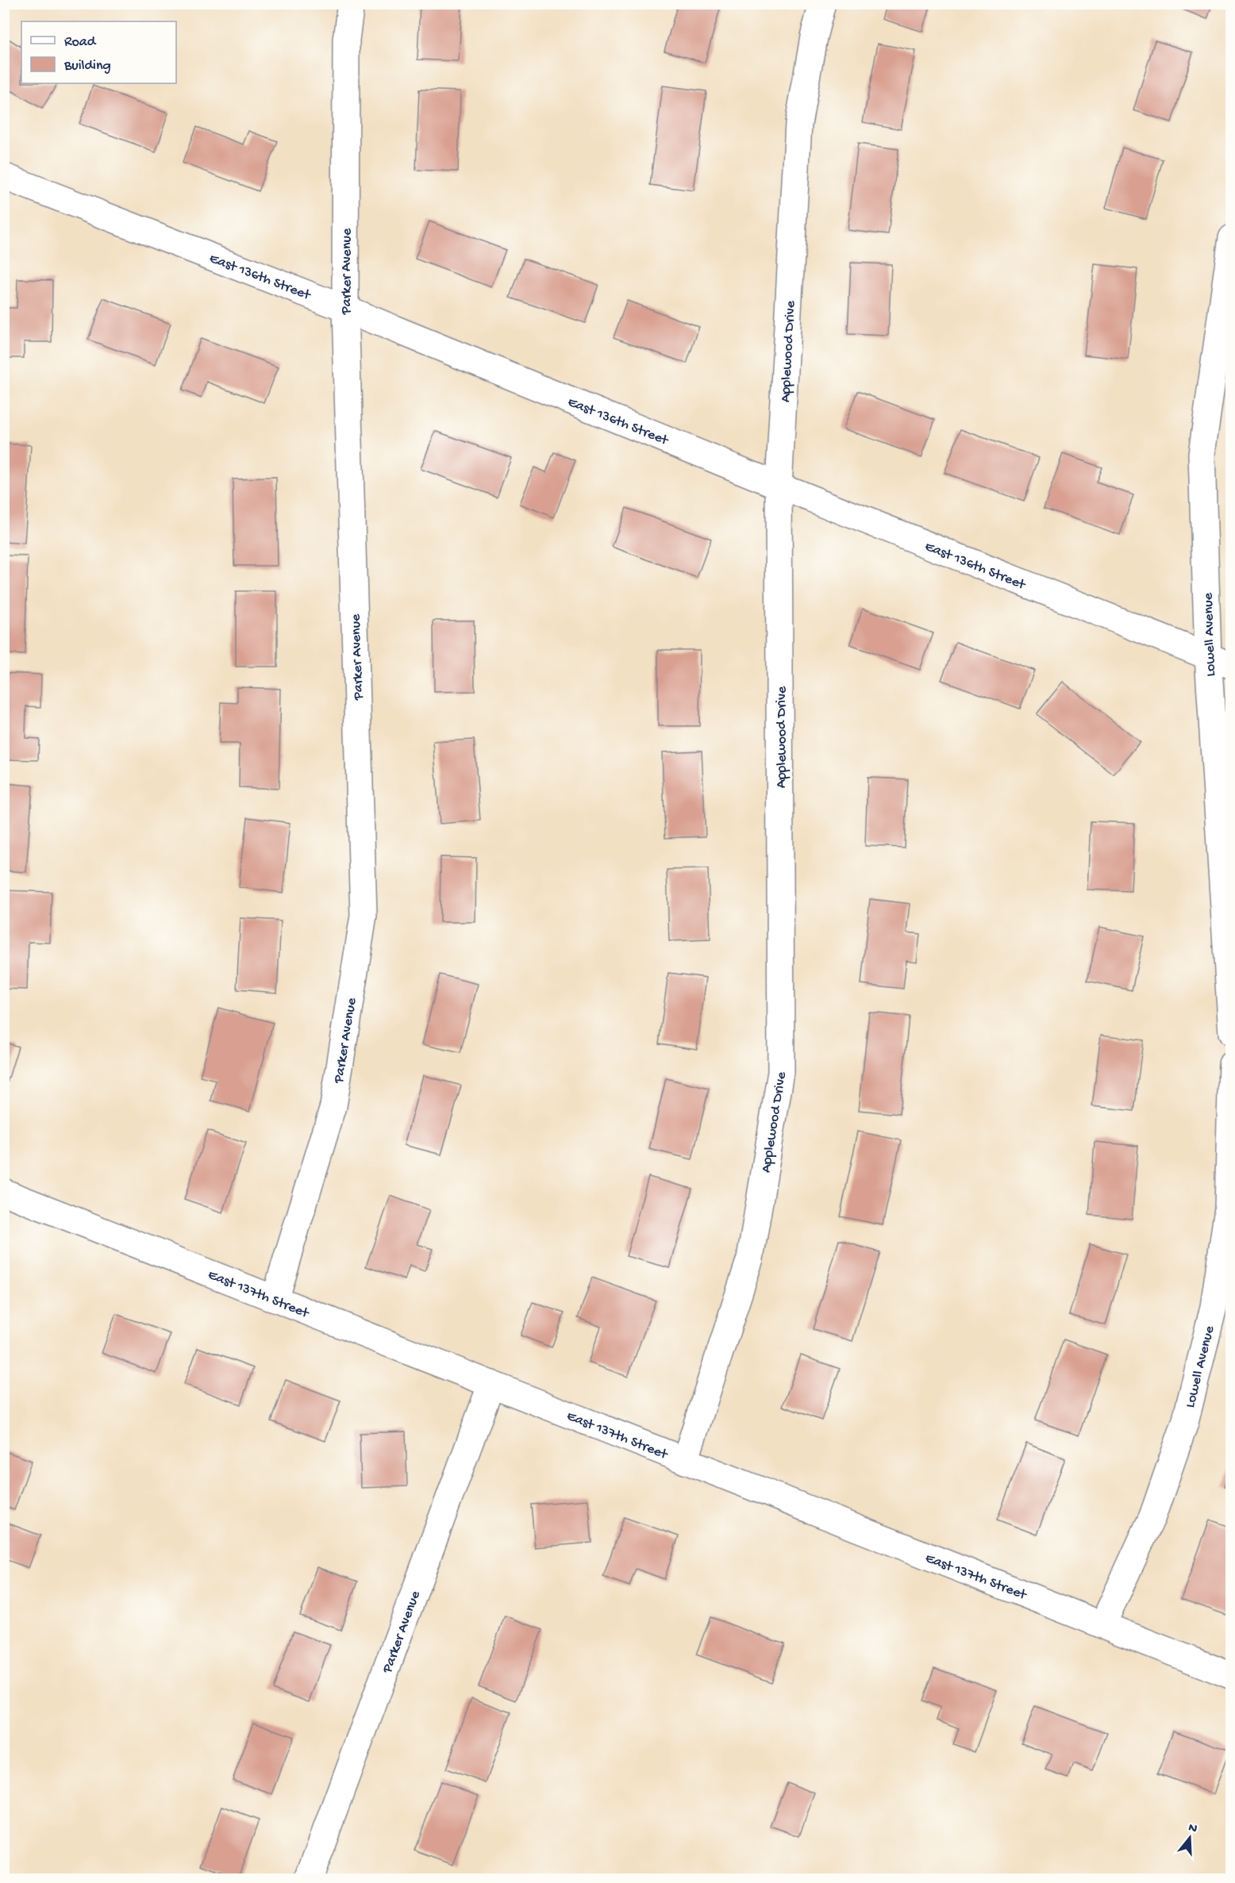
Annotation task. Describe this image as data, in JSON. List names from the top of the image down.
{
  "streets": {
    "street": [
      "Parker Avenue",
      "East 136th Street",
      "Applewood Drive",
      "Lowell Avenue",
      "East 137th Street"
    ]
  },
  "crossings": [
    ["Parker Avenue", "East 136th Street"],
    ["Parker Avenue", "East 137th Street"],
    ["East 136th Street", "Applewood Drive"],
    ["East 136th Street", "Lowell Avenue"],
    ["Applewood Drive", "East 137th Street"],
    ["Lowell Avenue", "East 137th Street"]
  ],
  "legend": ["Road", "Building"],
  "north": "top"
}
